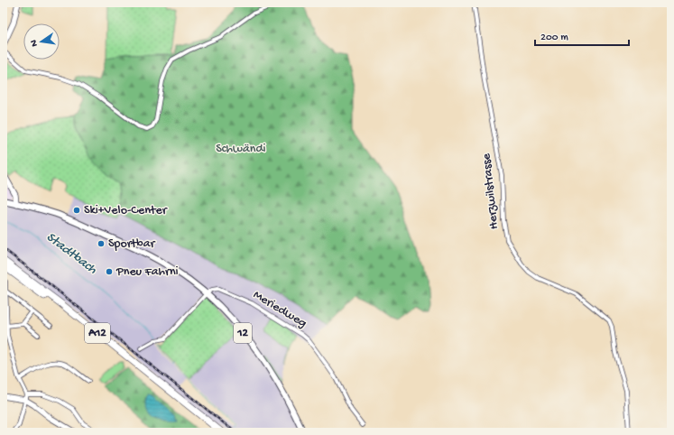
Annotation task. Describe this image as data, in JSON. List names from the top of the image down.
{
  "streets": {
    "highway": ["A12"],
    "main road": ["12"],
    "street": ["Herzwilstrasse", "Meriedweg"]
  },
  "crossings": [
    ["Meriedweg", "12"]
  ],
  "water": ["Stadtbach"],
  "parks": ["Schwändi"],
  "places": ["Ski+Velo-Center", "Sportbar", "Pneu Fahrni"],
  "scale_bar": "200 m",
  "north": "left"
}
